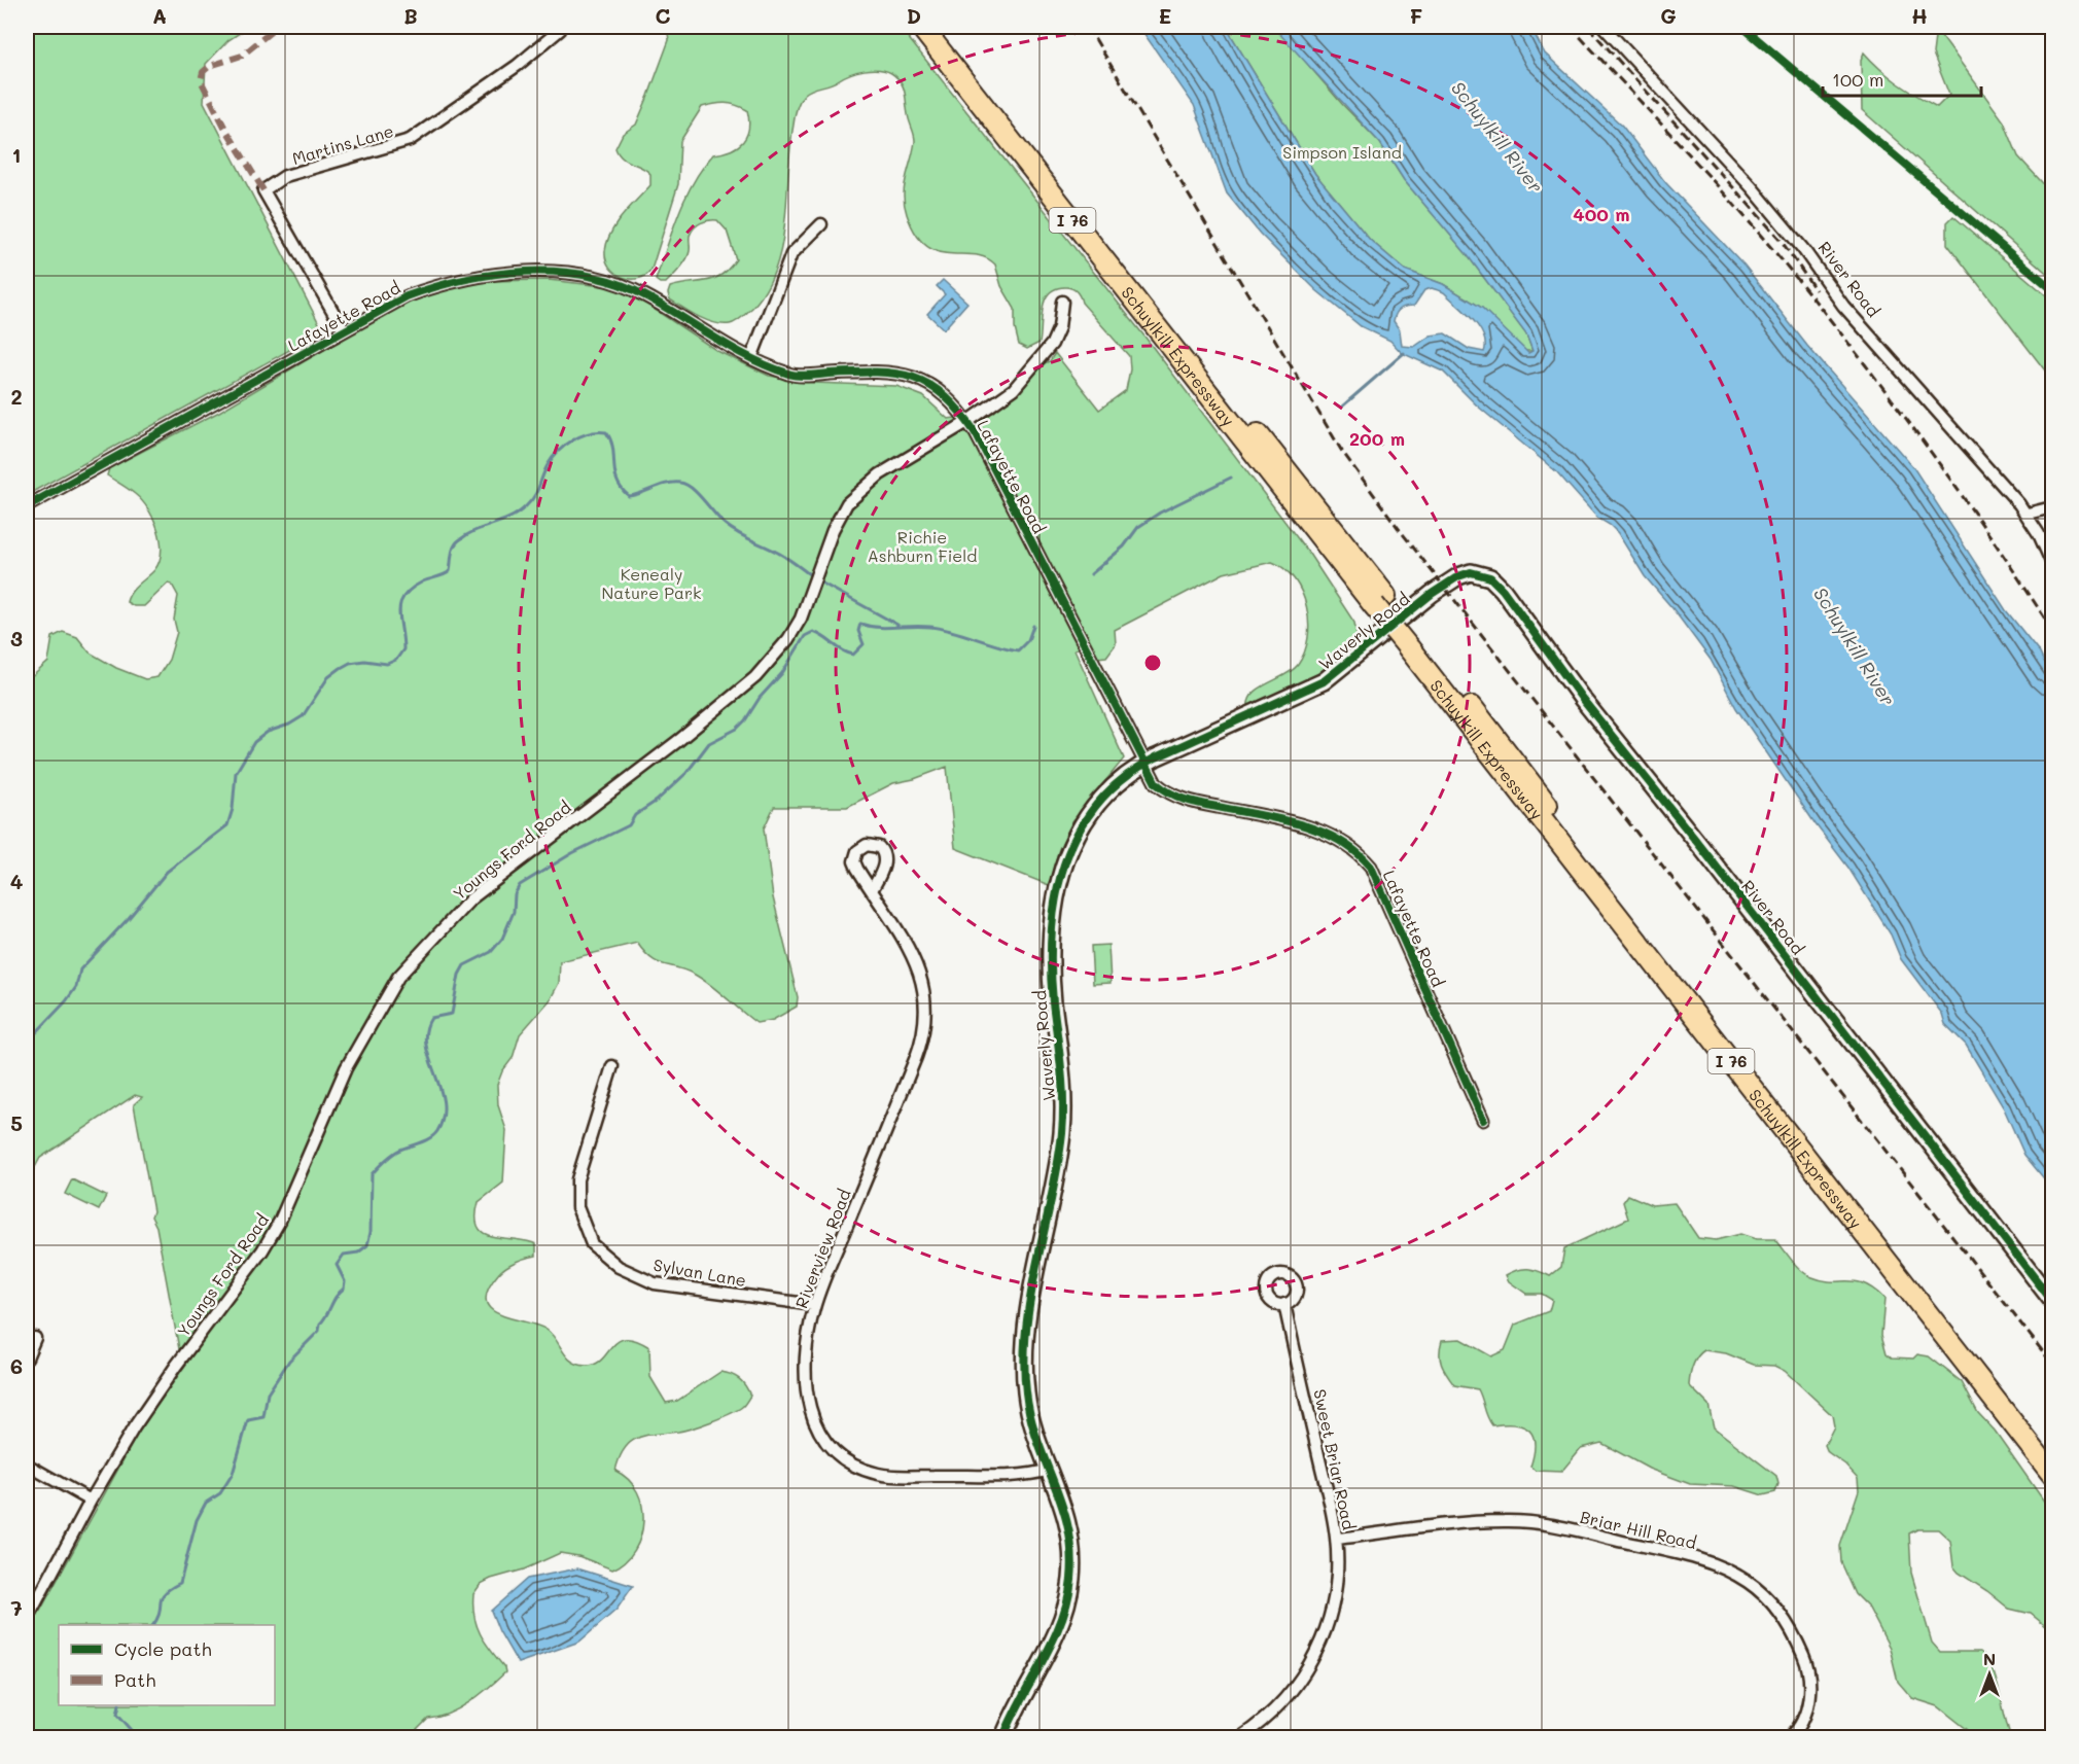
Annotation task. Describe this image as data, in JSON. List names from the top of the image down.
{
  "streets": {
    "highway": ["I 76", "Schuylkill Expressway"],
    "street": [
      "Martins Lane",
      "River Road",
      "Lafayette Road",
      "Waverly Road",
      "Youngs Ford Road",
      "Riverview Road",
      "Sylvan Lane",
      "Sweet Briar Road",
      "Briar Hill Road"
    ]
  },
  "crossings": [
    ["Martins Lane", "Lafayette Road"],
    ["River Road", "Waverly Road"],
    ["Lafayette Road", "Waverly Road"],
    ["Lafayette Road", "Youngs Ford Road"],
    ["Waverly Road", "Riverview Road"],
    ["Riverview Road", "Sylvan Lane"],
    ["Sweet Briar Road", "Briar Hill Road"]
  ],
  "water": ["Schuylkill River"],
  "parks": ["Simpson Island", "Richie Ashburn Field", "Kenealy Nature Park"],
  "legend": ["Cycle path", "Path"],
  "scale_bar": "100 m",
  "north": "top",
  "grid": {
    "columns": [
      "A",
      "B",
      "C",
      "D",
      "E",
      "F",
      "G",
      "H"
    ],
    "rows": [
      "1",
      "2",
      "3",
      "4",
      "5",
      "6",
      "7"
    ]
  },
  "rings": ["400 m", "200 m"]
}
